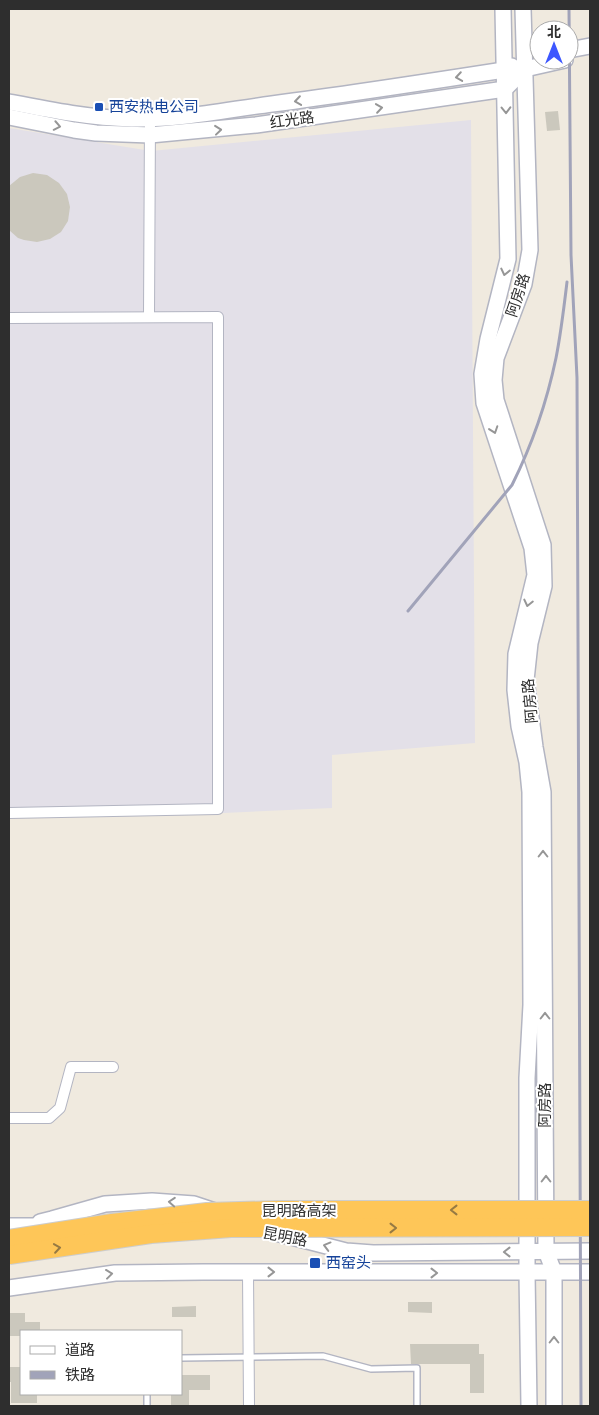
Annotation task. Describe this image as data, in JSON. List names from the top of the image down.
{
  "streets": {
    "highway": ["昆明路高架"],
    "main road": ["红光路", "阿房路", "昆明路"]
  },
  "crossings": [
    ["红光路", "阿房路"],
    ["阿房路", "昆明路"],
    ["昆明路高架", "昆明路"]
  ],
  "places": {
    "transit": ["西安热电公司", "西窑头"]
  },
  "legend": ["道路", "铁路"],
  "north": "top"
}
